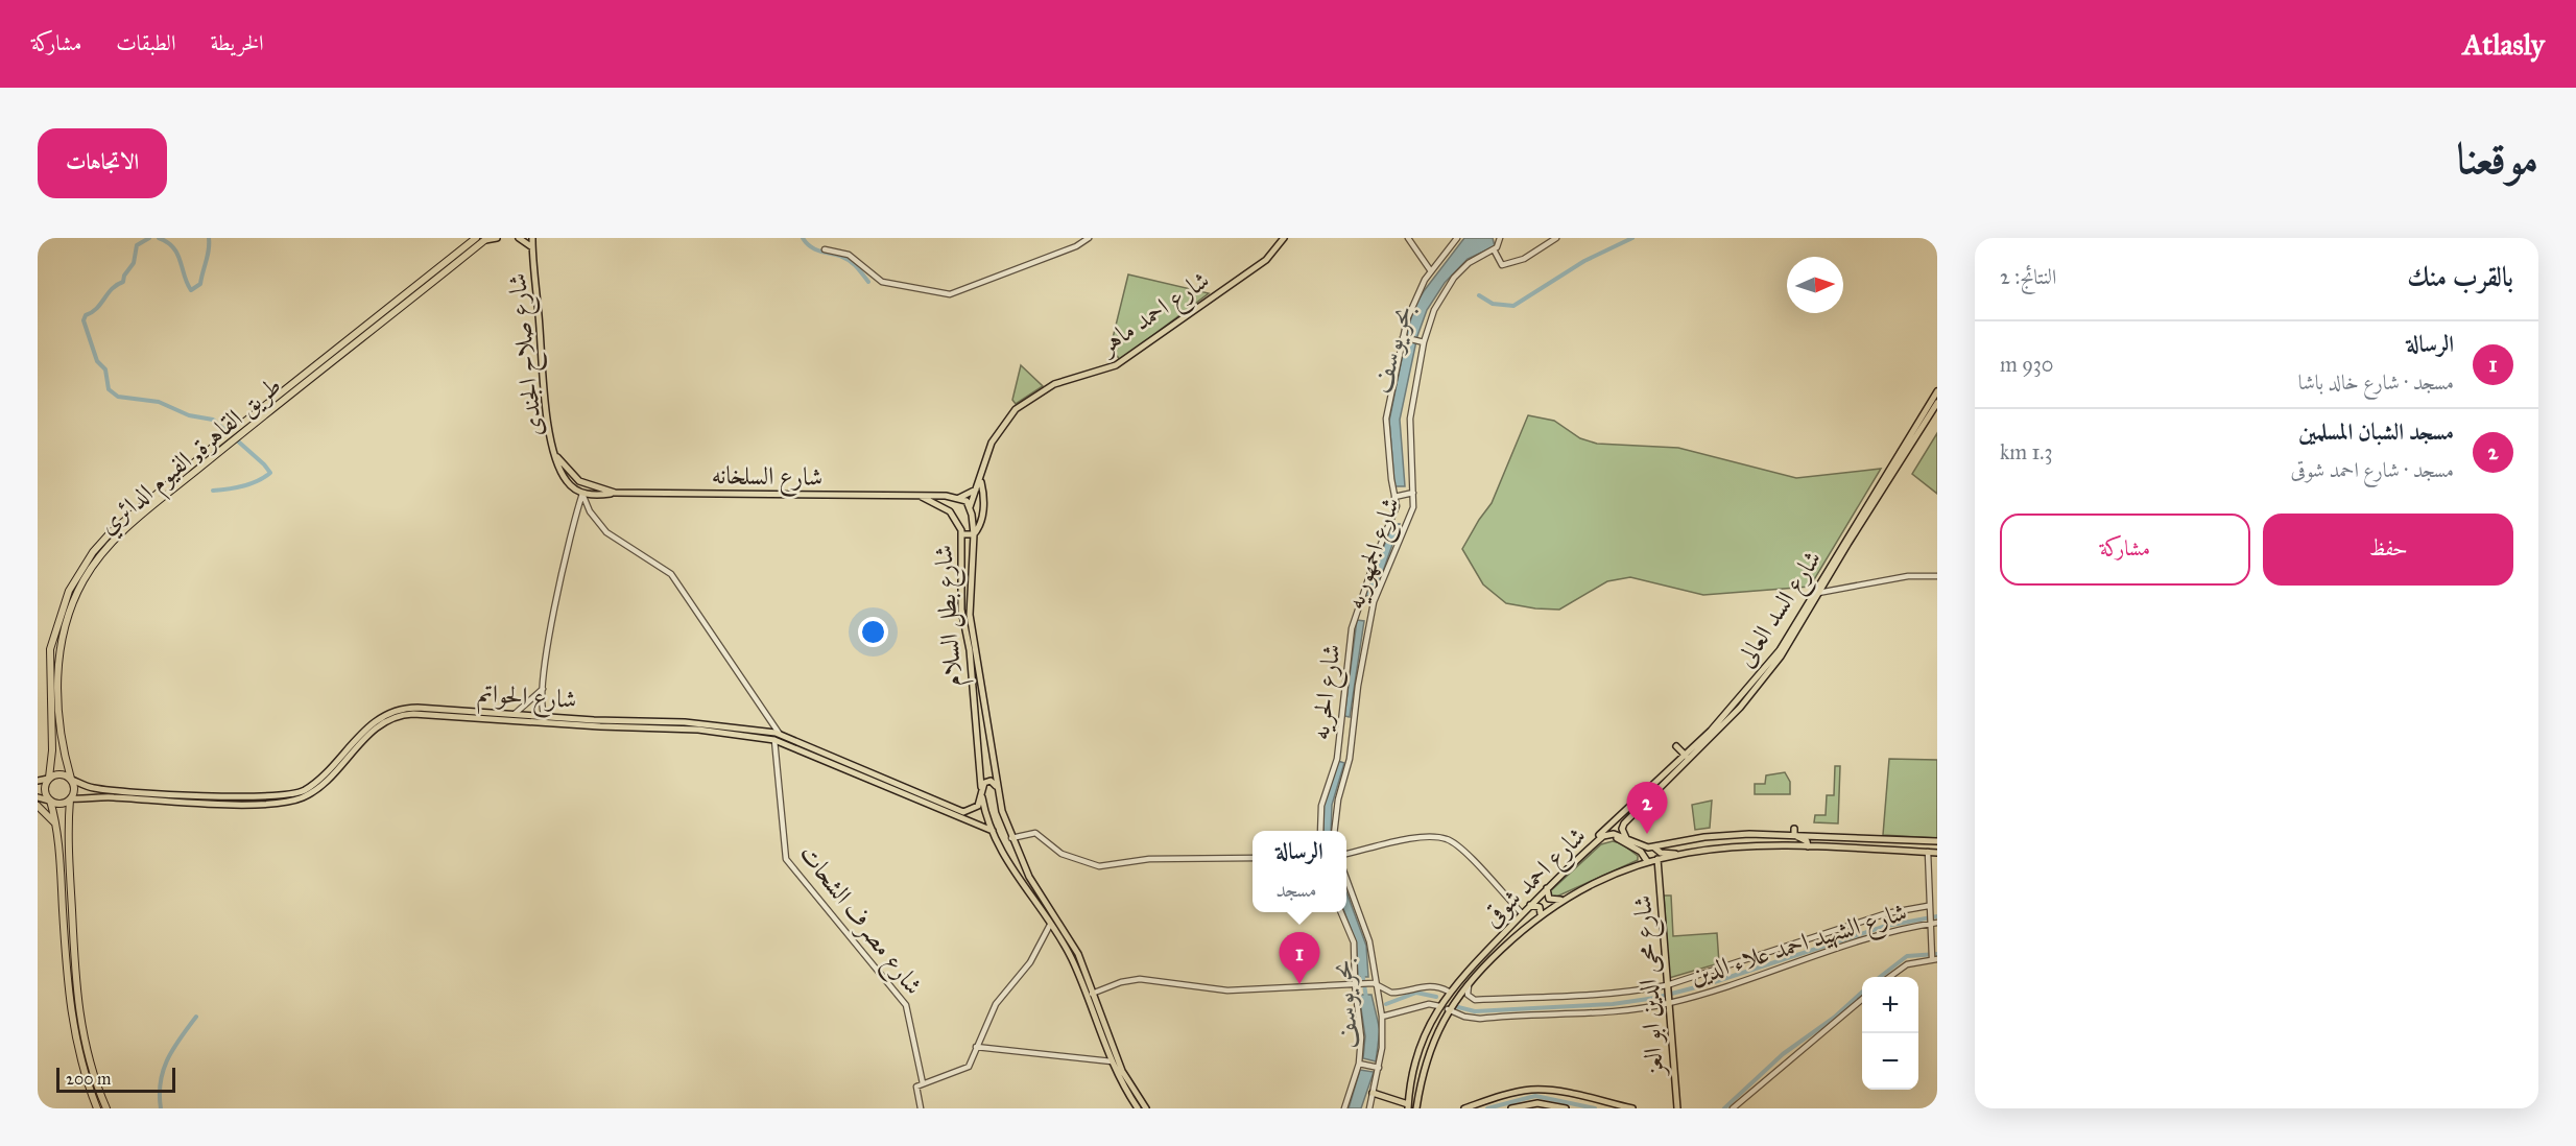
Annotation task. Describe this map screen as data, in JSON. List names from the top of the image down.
{
  "streets": {
    "highway": ["طريق القاهرة, الفيوم الدائري"],
    "main road": [
      "شارع احمد ماهر",
      "شارع صلاح الجندى",
      "شارع السلخانه",
      "شارع السد العالى",
      "شارع بطل السلام",
      "شارع الحواتم",
      "شارع احمد شوقى",
      "شارع محى الدين ابو العز"
    ],
    "street": [
      "شارع الجمهوريه",
      "شارع الحريه",
      "شارع مصرف الشحات",
      "شارع الشهيد احمد علاء الدين"
    ]
  },
  "crossings": [
    ["شارع احمد ماهر", "شارع بطل السلام"],
    ["شارع صلاح الجندى", "طريق القاهرة, الفيوم الدائري"],
    ["شارع صلاح الجندى", "شارع السلخانه"],
    ["طريق القاهرة, الفيوم الدائري", "شارع الحواتم"],
    ["شارع السلخانه", "شارع بطل السلام"],
    ["شارع السد العالى", "شارع احمد شوقى"],
    ["شارع بطل السلام", "شارع الحواتم"],
    ["شارع الحواتم", "شارع مصرف الشحات"],
    ["شارع احمد شوقى", "شارع الشهيد احمد علاء الدين"],
    ["شارع احمد شوقى", "شارع محى الدين ابو العز"],
    ["شارع الشهيد احمد علاء الدين", "شارع محى الدين ابو العز"]
  ],
  "water": ["بحر يوسف"],
  "scale_bar": "200 m",
  "north": "right",
  "page": {
    "header": "Atlasly",
    "nav": ["الخريطة", "الطبقات", "مشاركة"],
    "title": "موقعنا",
    "buttons": [
      "الاتجاهات",
      ["حفظ", "مشاركة"]
    ],
    "heading": ["بالقرب منك", "النتائج: 2"],
    "list": [
      {
        "mark": "1",
        "name": "الرسالة",
        "note": "مسجد · شارع خالد باشا",
        "value": "930 m"
      },
      {
        "mark": "2",
        "name": "مسجد الشبان المسلمين",
        "note": "مسجد · شارع احمد شوقى",
        "value": "1.3 km"
      }
    ],
    "pins": ["2", "1"],
    "popup": ["الرسالة", "مسجد"],
    "map_buttons": ["+", "−"],
    "scale": "200 m"
  }
}
